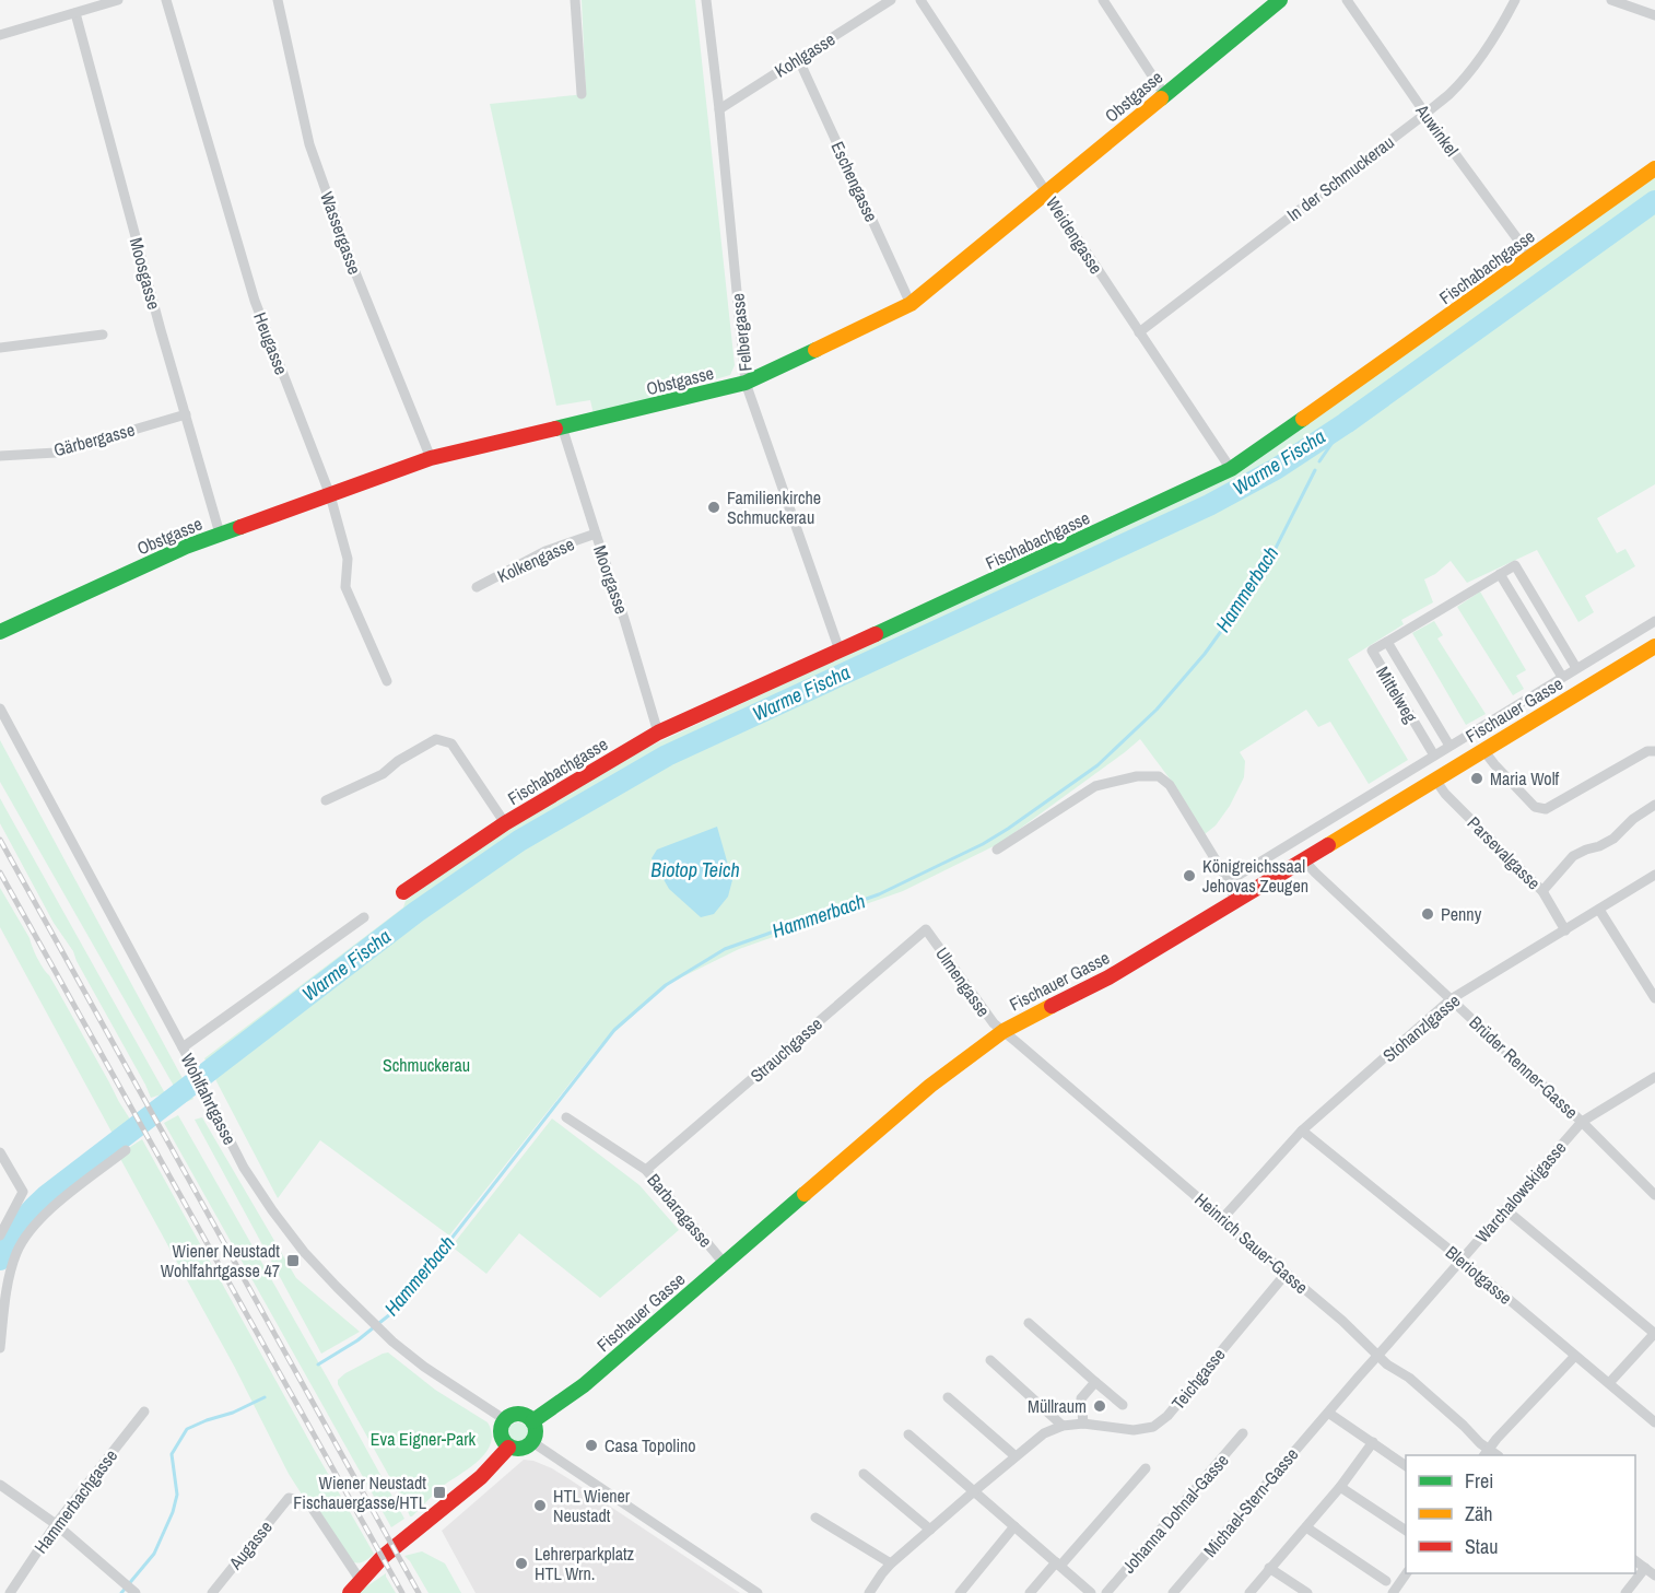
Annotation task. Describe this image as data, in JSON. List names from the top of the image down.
{
  "streets": {
    "street": [
      "Kohlgasse",
      "Obstgasse",
      "Auwinkel",
      "In der Schmuckerau",
      "Eschengasse",
      "Wassergasse",
      "Weidengasse",
      "Fischabachgasse",
      "Moosgasse",
      "Felbergasse",
      "Heugasse",
      "Gärbergasse",
      "Kolkengasse",
      "Moorgasse",
      "Mittelweg",
      "Fischauer Gasse",
      "Parsevalgasse",
      "Ulmengasse",
      "Stohanzlgasse",
      "Strauchgasse",
      "Brüder Renner-Gasse",
      "Wohlfahrtgasse",
      "Warchalowskigasse",
      "Barbaragasse",
      "Heinrich Sauer-Gasse",
      "Bleriotgasse",
      "Teichgasse",
      "Hammerbachgasse",
      "Michael-Stern-Gasse",
      "Johanna Dohnal-Gasse",
      "Augasse"
    ]
  },
  "crossings": [
    ["Kohlgasse", "Eschengasse"],
    ["Kohlgasse", "Felbergasse"],
    ["Obstgasse", "Eschengasse"],
    ["Obstgasse", "Wassergasse"],
    ["Obstgasse", "Weidengasse"],
    ["Obstgasse", "Moosgasse"],
    ["Obstgasse", "Felbergasse"],
    ["Obstgasse", "Heugasse"],
    ["Obstgasse", "Moorgasse"],
    ["Auwinkel", "In der Schmuckerau"],
    ["Auwinkel", "Fischabachgasse"],
    ["In der Schmuckerau", "Weidengasse"],
    ["Weidengasse", "Fischabachgasse"],
    ["Fischabachgasse", "Felbergasse"],
    ["Fischabachgasse", "Moorgasse"],
    ["Moosgasse", "Gärbergasse"],
    ["Kolkengasse", "Moorgasse"],
    ["Fischauer Gasse", "Parsevalgasse"],
    ["Fischauer Gasse", "Ulmengasse"],
    ["Fischauer Gasse", "Brüder Renner-Gasse"],
    ["Fischauer Gasse", "Wohlfahrtgasse"],
    ["Fischauer Gasse", "Barbaragasse"],
    ["Fischauer Gasse", "Heinrich Sauer-Gasse"],
    ["Parsevalgasse", "Stohanzlgasse"],
    ["Ulmengasse", "Strauchgasse"],
    ["Ulmengasse", "Heinrich Sauer-Gasse"],
    ["Stohanzlgasse", "Brüder Renner-Gasse"],
    ["Stohanzlgasse", "Heinrich Sauer-Gasse"],
    ["Stohanzlgasse", "Bleriotgasse"],
    ["Strauchgasse", "Barbaragasse"],
    ["Brüder Renner-Gasse", "Warchalowskigasse"],
    ["Warchalowskigasse", "Heinrich Sauer-Gasse"],
    ["Warchalowskigasse", "Bleriotgasse"],
    ["Warchalowskigasse", "Michael-Stern-Gasse"],
    ["Heinrich Sauer-Gasse", "Teichgasse"],
    ["Heinrich Sauer-Gasse", "Michael-Stern-Gasse"]
  ],
  "water": ["Warme Fischa", "Hammerbach", "Biotop Teich"],
  "parks": ["Schmuckerau", "Eva Eigner-Park"],
  "places": {
    "other": [
      "Familienkirche Schmuckerau",
      "Maria Wolf",
      "Königreichssaal Jehovas Zeugen",
      "Penny",
      "Müllraum",
      "Casa Topolino",
      "HTL Wiener Neustadt",
      "Lehrerparkplatz HTL Wrn."
    ],
    "transit": ["Wiener Neustadt Wohlfahrtgasse 47", "Wiener Neustadt Fischauergasse/HTL"]
  },
  "legend": ["Frei", "Zäh", "Stau"]
}
